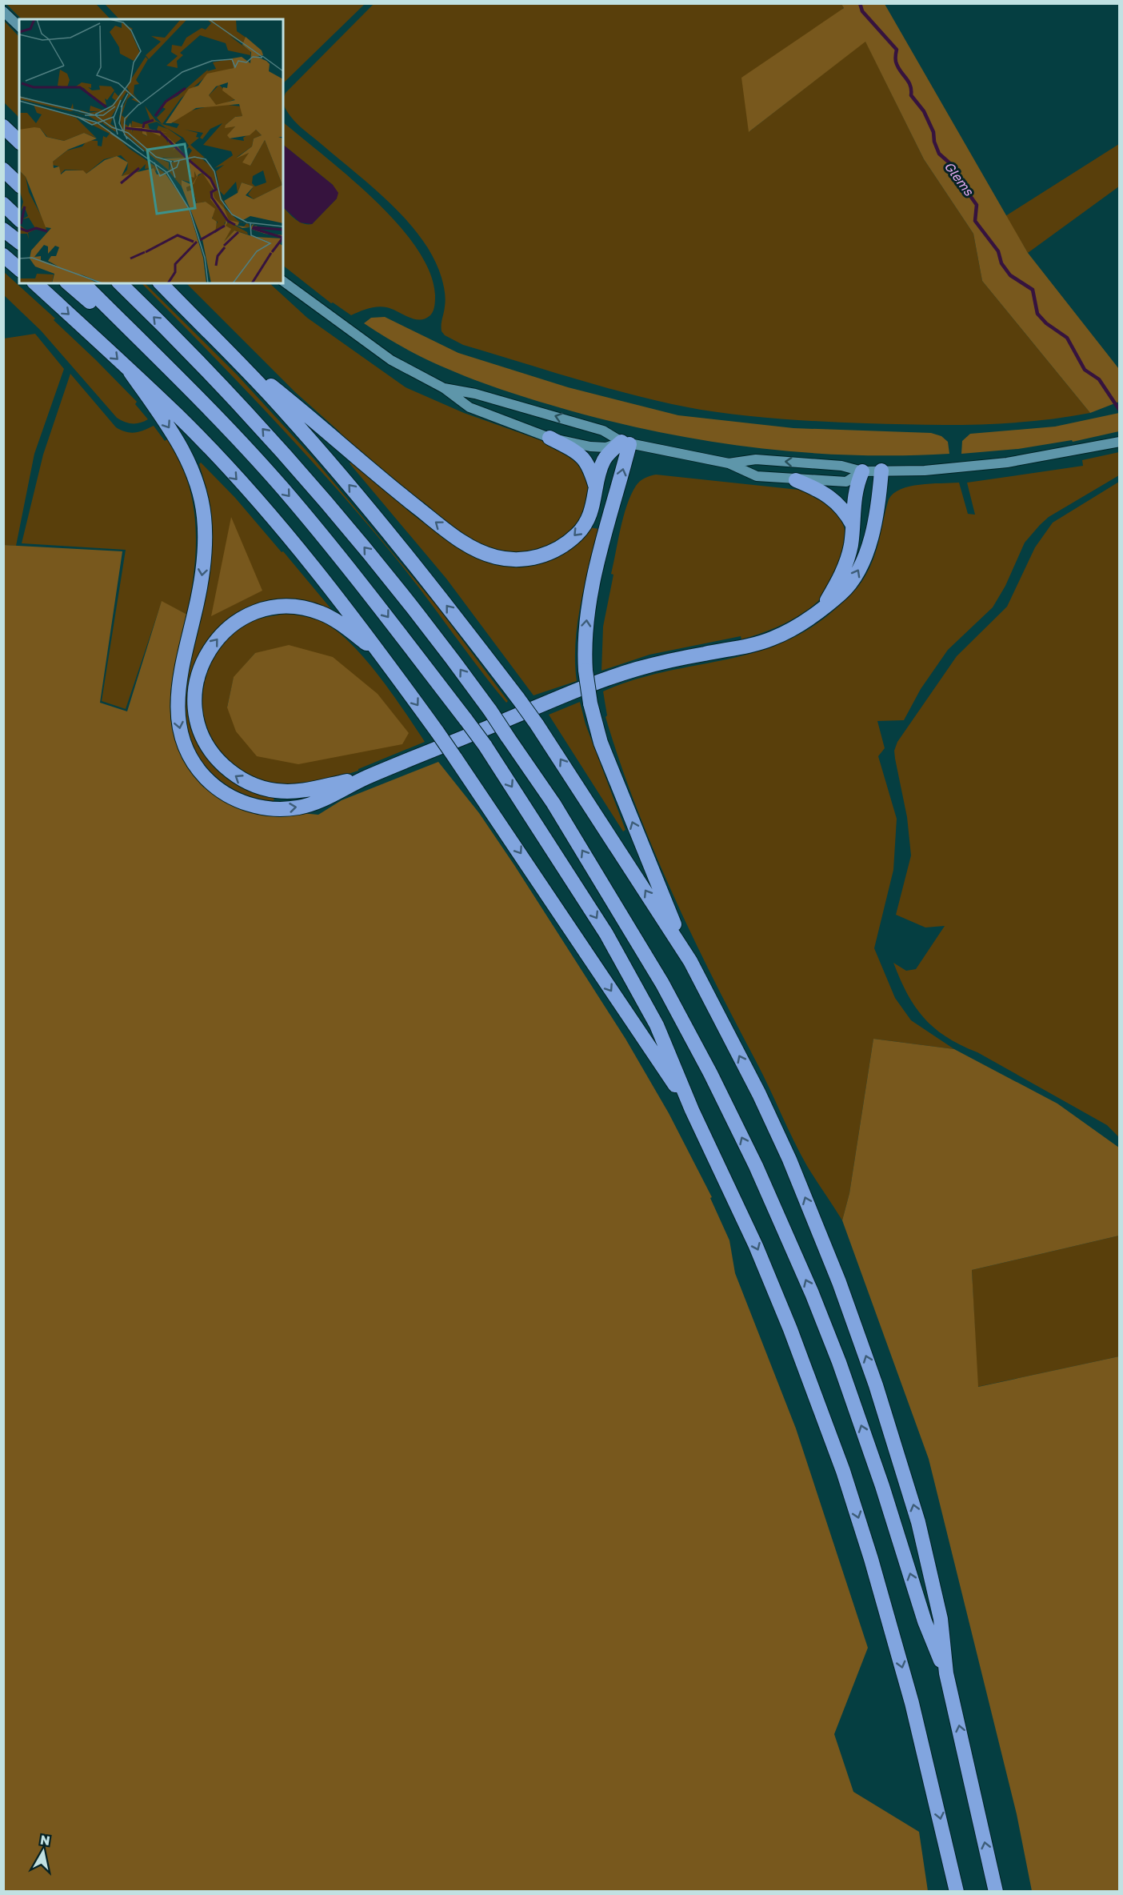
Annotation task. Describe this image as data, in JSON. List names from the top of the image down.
{
  "water": ["Glems"],
  "north": "top"
}
